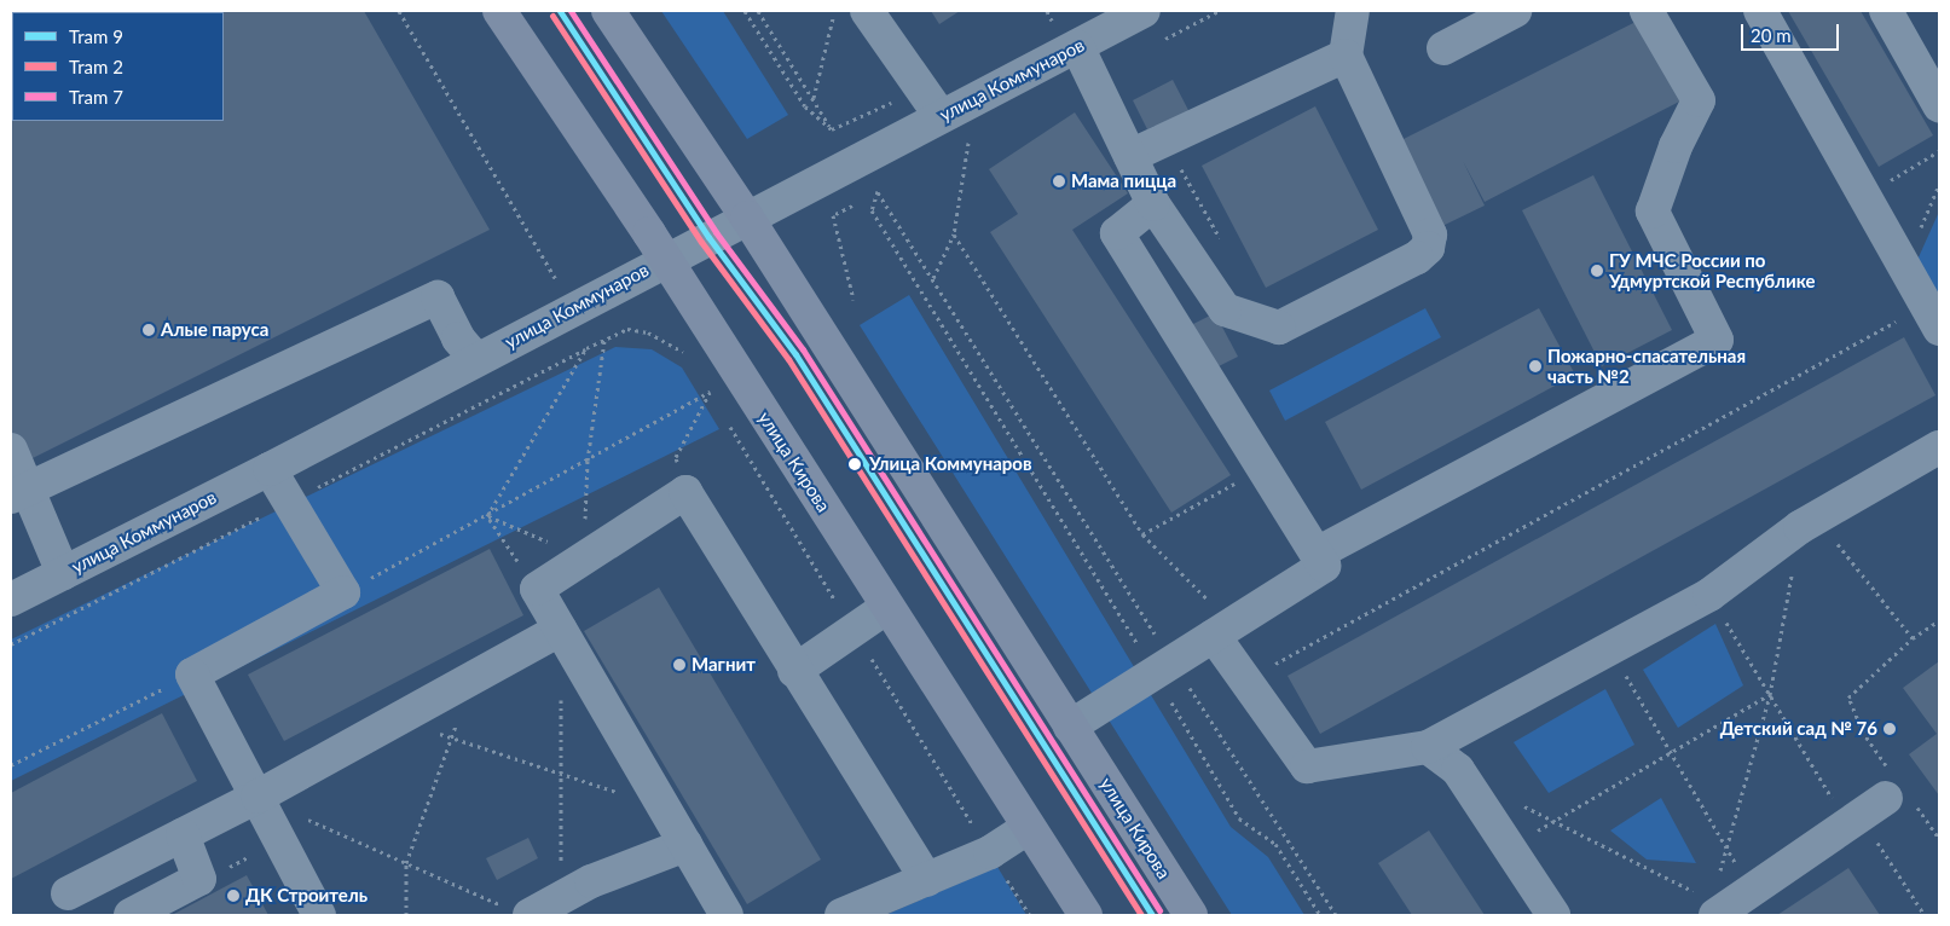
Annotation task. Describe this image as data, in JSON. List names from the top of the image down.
{
  "streets": {
    "main road": ["улица Кирова"],
    "street": ["улица Коммунаров"]
  },
  "crossings": [
    ["улица Коммунаров", "улица Кирова"]
  ],
  "places": [
    "Мама пицца",
    "ГУ МЧС России по Удмуртской Республике",
    "Алые паруса",
    "Пожарно-спасательная часть №2",
    "Улица Коммунаров",
    "Магнит",
    "Детский сад № 76",
    "ДК Строитель"
  ],
  "lines": ["tram line 9", "tram line 7", "tram line 2"],
  "legend": ["Tram 9", "Tram 2", "Tram 7"],
  "scale_bar": "20 m"
}
